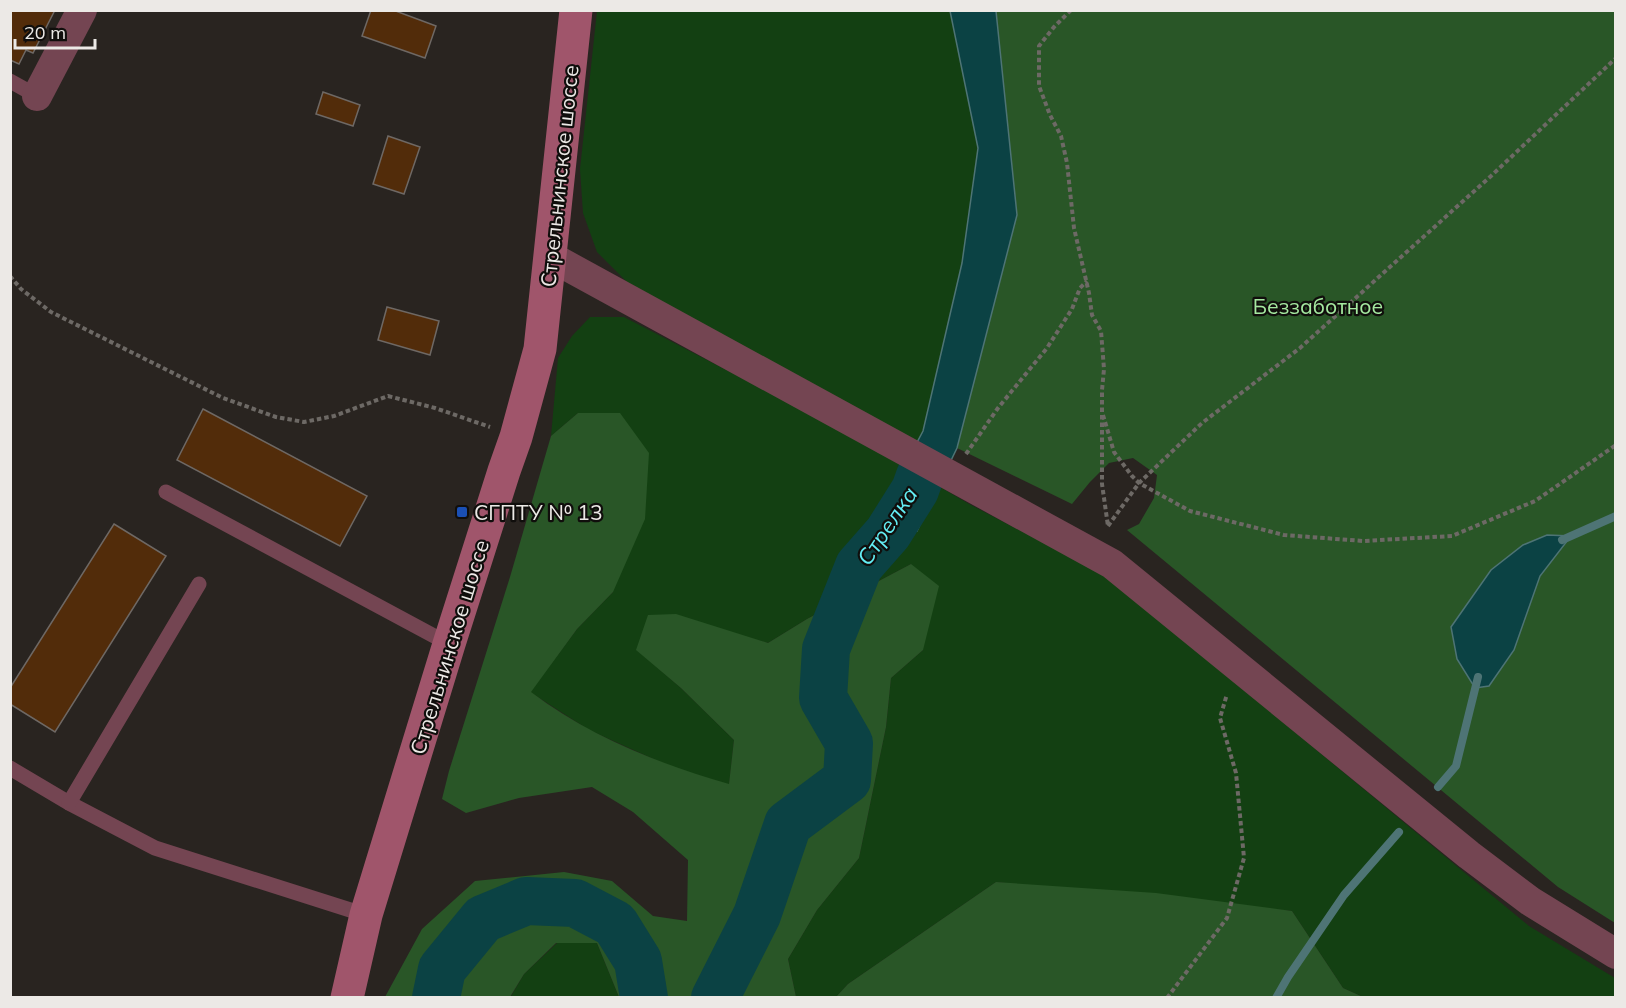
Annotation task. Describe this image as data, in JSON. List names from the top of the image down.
{
  "streets": {
    "main road": ["Стрельнинское шоссе"]
  },
  "water": ["Стрелка"],
  "parks": ["Беззаботное"],
  "places": {
    "transit": ["СГПТУ N⁰ 13"]
  },
  "scale_bar": "20 m"
}
